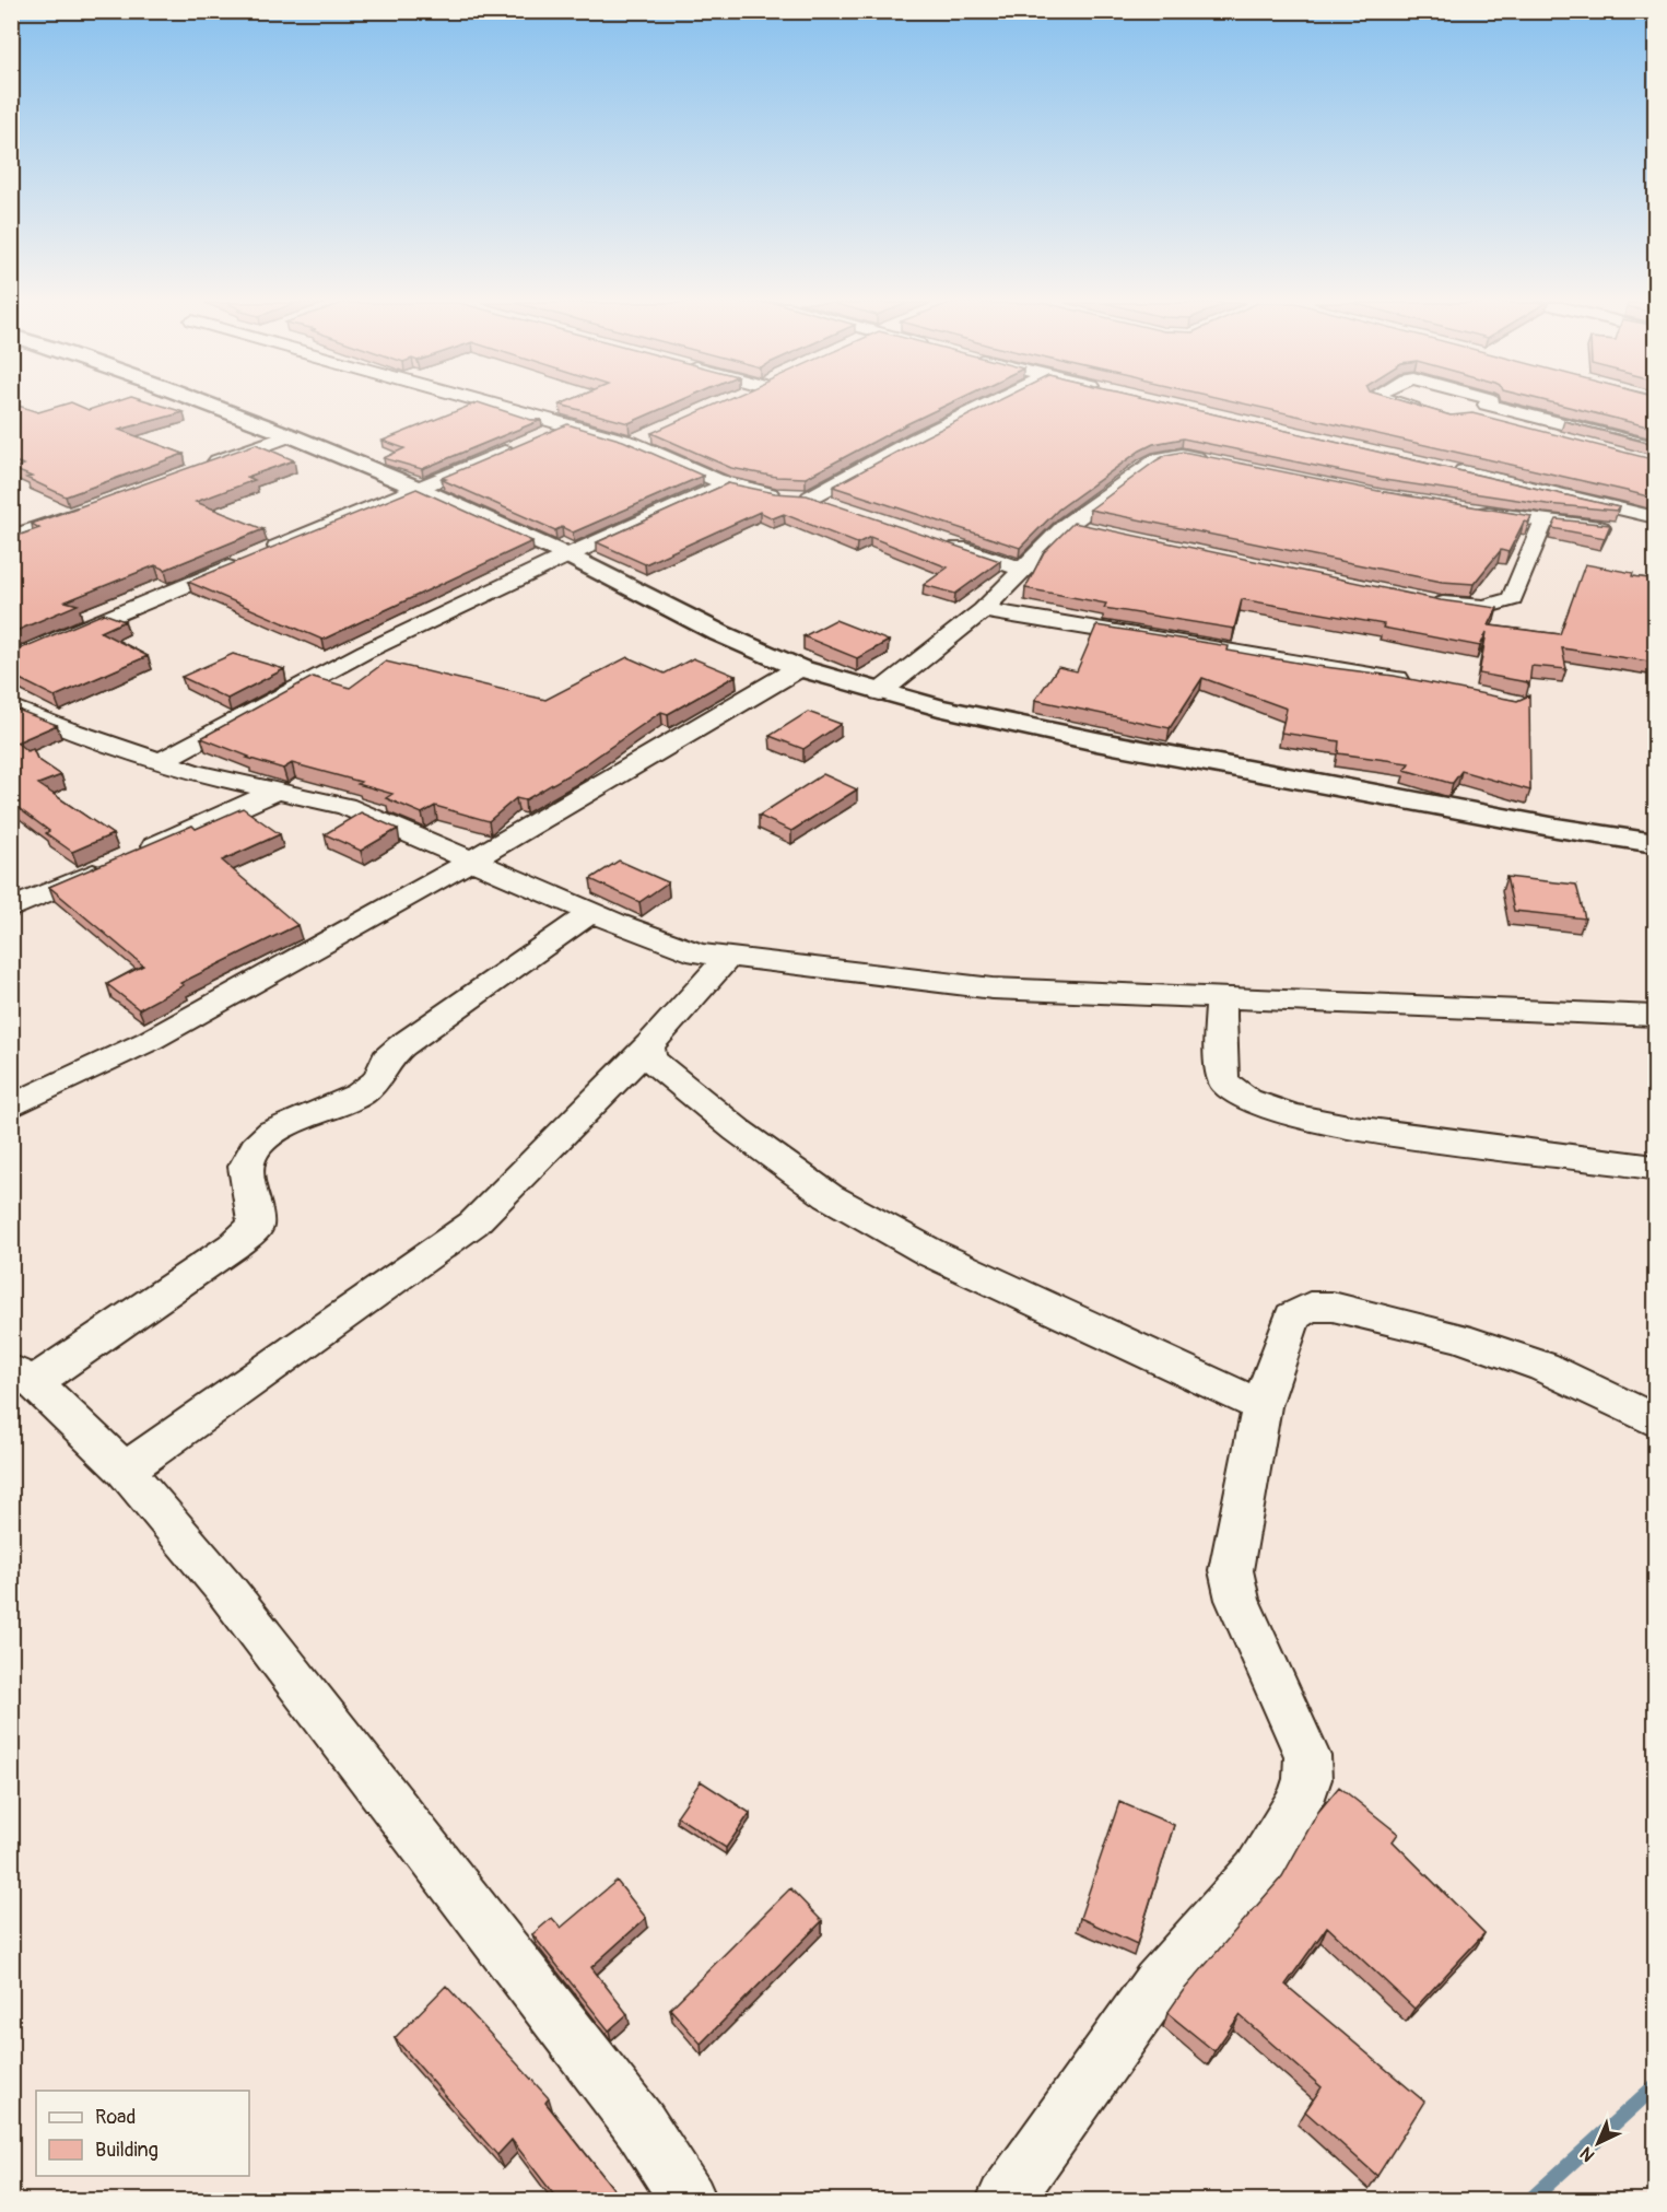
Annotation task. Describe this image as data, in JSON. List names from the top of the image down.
{
  "legend": ["Road", "Building"],
  "north": "bottom left"
}
